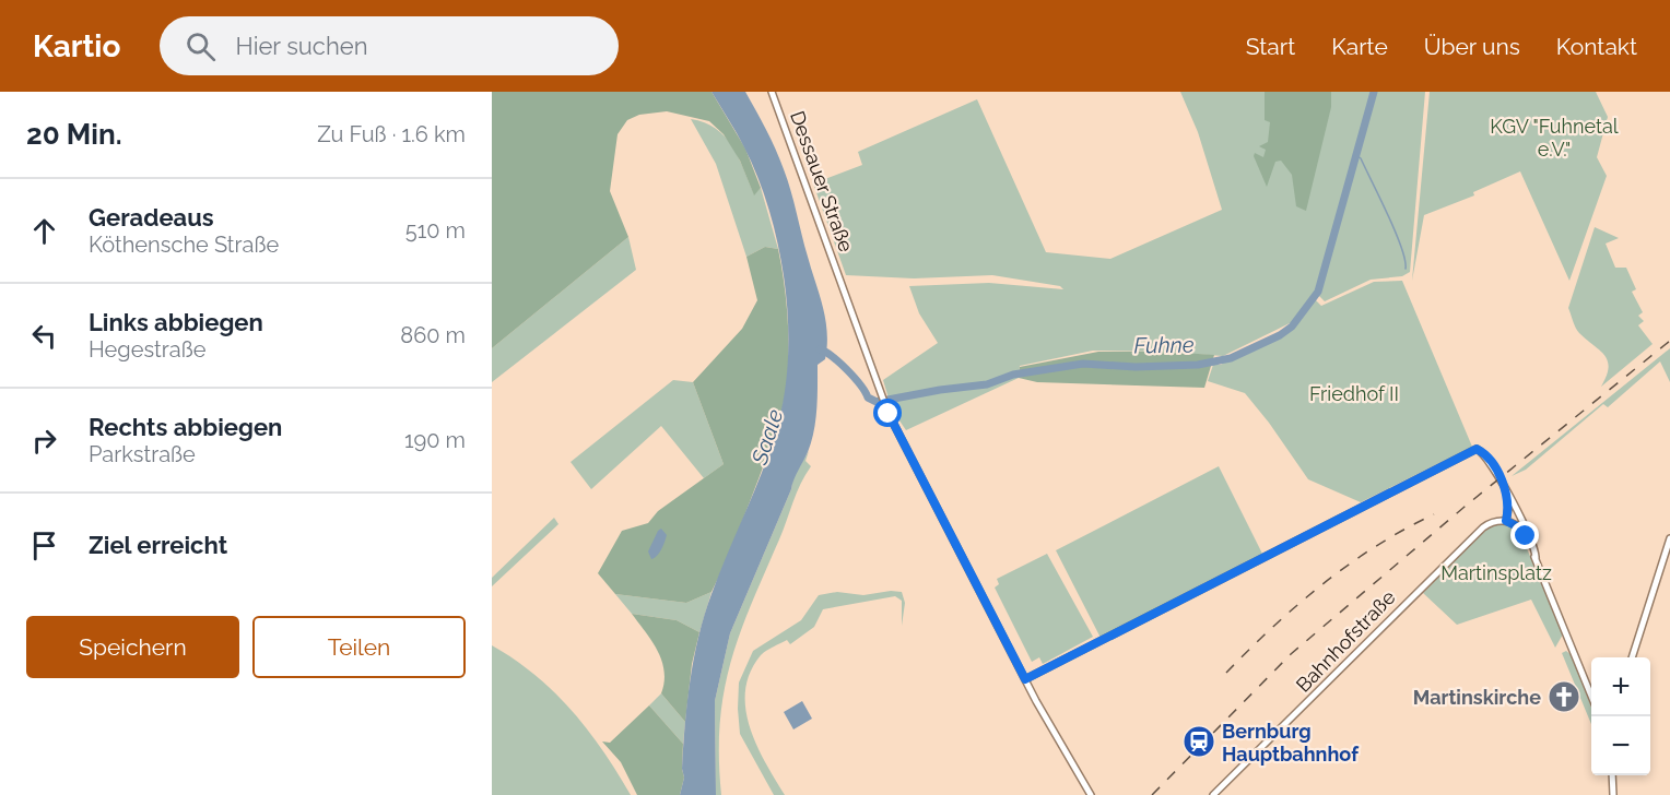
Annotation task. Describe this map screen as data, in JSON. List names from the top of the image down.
{
  "streets": {
    "main road": ["Dessauer Straße", "Bahnhofstraße"]
  },
  "water": ["Fuhne", "Saale"],
  "parks": ["KGV \"Fuhnetal e.V.\"", "Friedhof II", "Martinsplatz"],
  "places": {
    "church": ["Martinskirche"],
    "station": ["Bernburg Hauptbahnhof"]
  },
  "page": {
    "header": "Kartio",
    "search": "Hier suchen",
    "nav": [
      "Start",
      "Karte",
      "Über uns",
      "Kontakt"
    ],
    "heading": ["20 Min.", "Zu Fuß · 1.6 km"],
    "list": [
      ["Geradeaus", "Köthensche Straße", "510 m"],
      ["Links abbiegen", "Hegestraße", "860 m"],
      ["Rechts abbiegen", "Parkstraße", "190 m"],
      "Ziel erreicht"
    ],
    "buttons": ["Speichern", "Teilen"],
    "map_buttons": ["+", "−"]
  }
}
